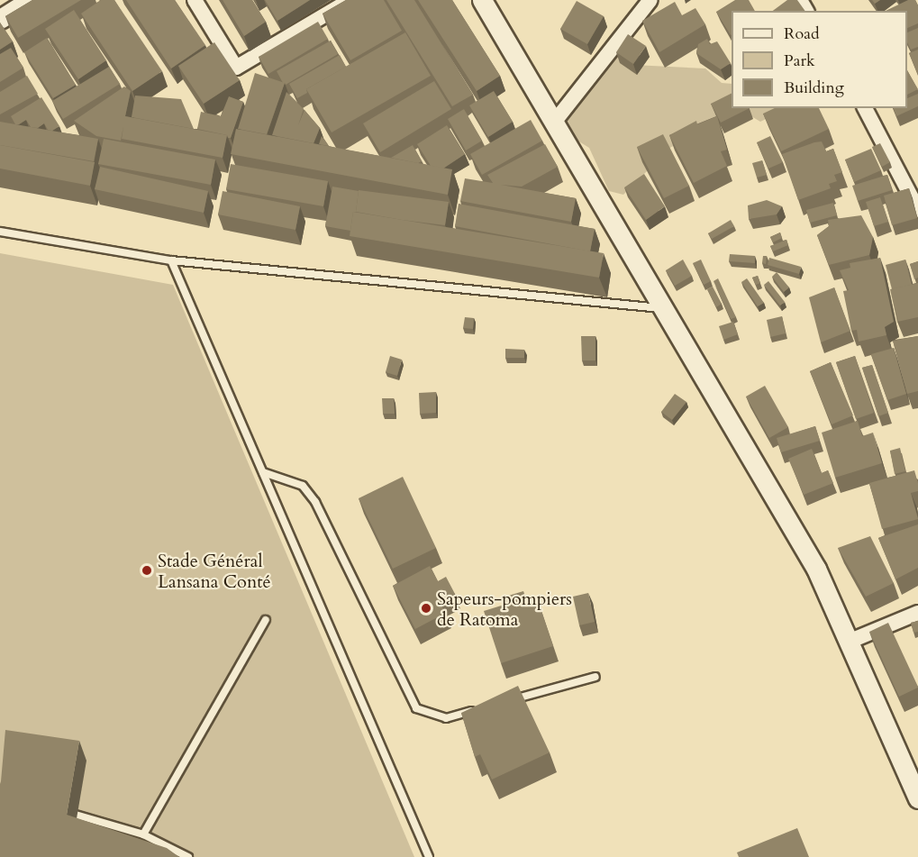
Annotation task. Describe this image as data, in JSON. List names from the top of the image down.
{
  "places": ["Stade Général Lansana Conté", "Sapeurs-pompiers de Ratoma"],
  "legend": ["Road", "Park", "Building"]
}
